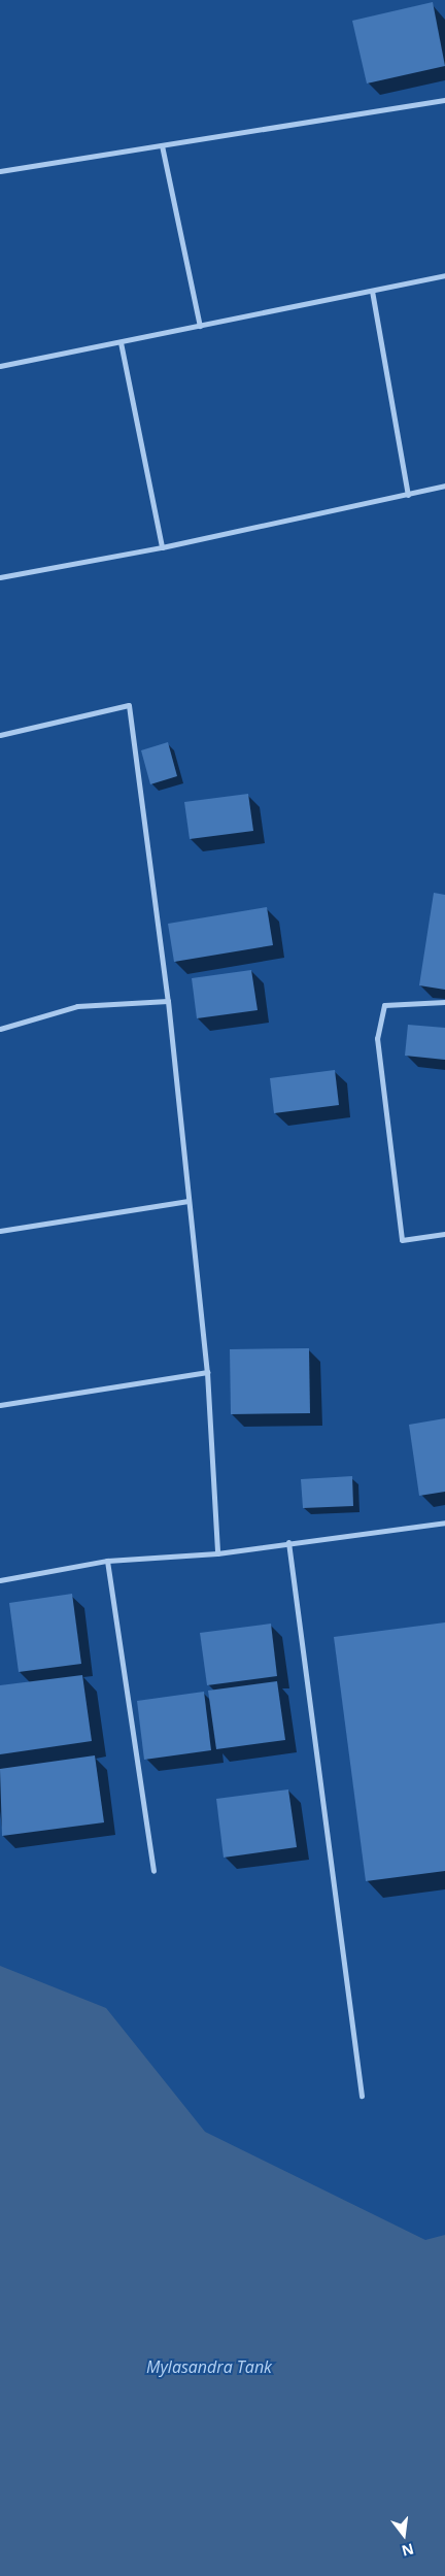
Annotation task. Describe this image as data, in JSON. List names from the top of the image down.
{
  "water": ["Mylasandra Tank"],
  "north": "bottom"
}
